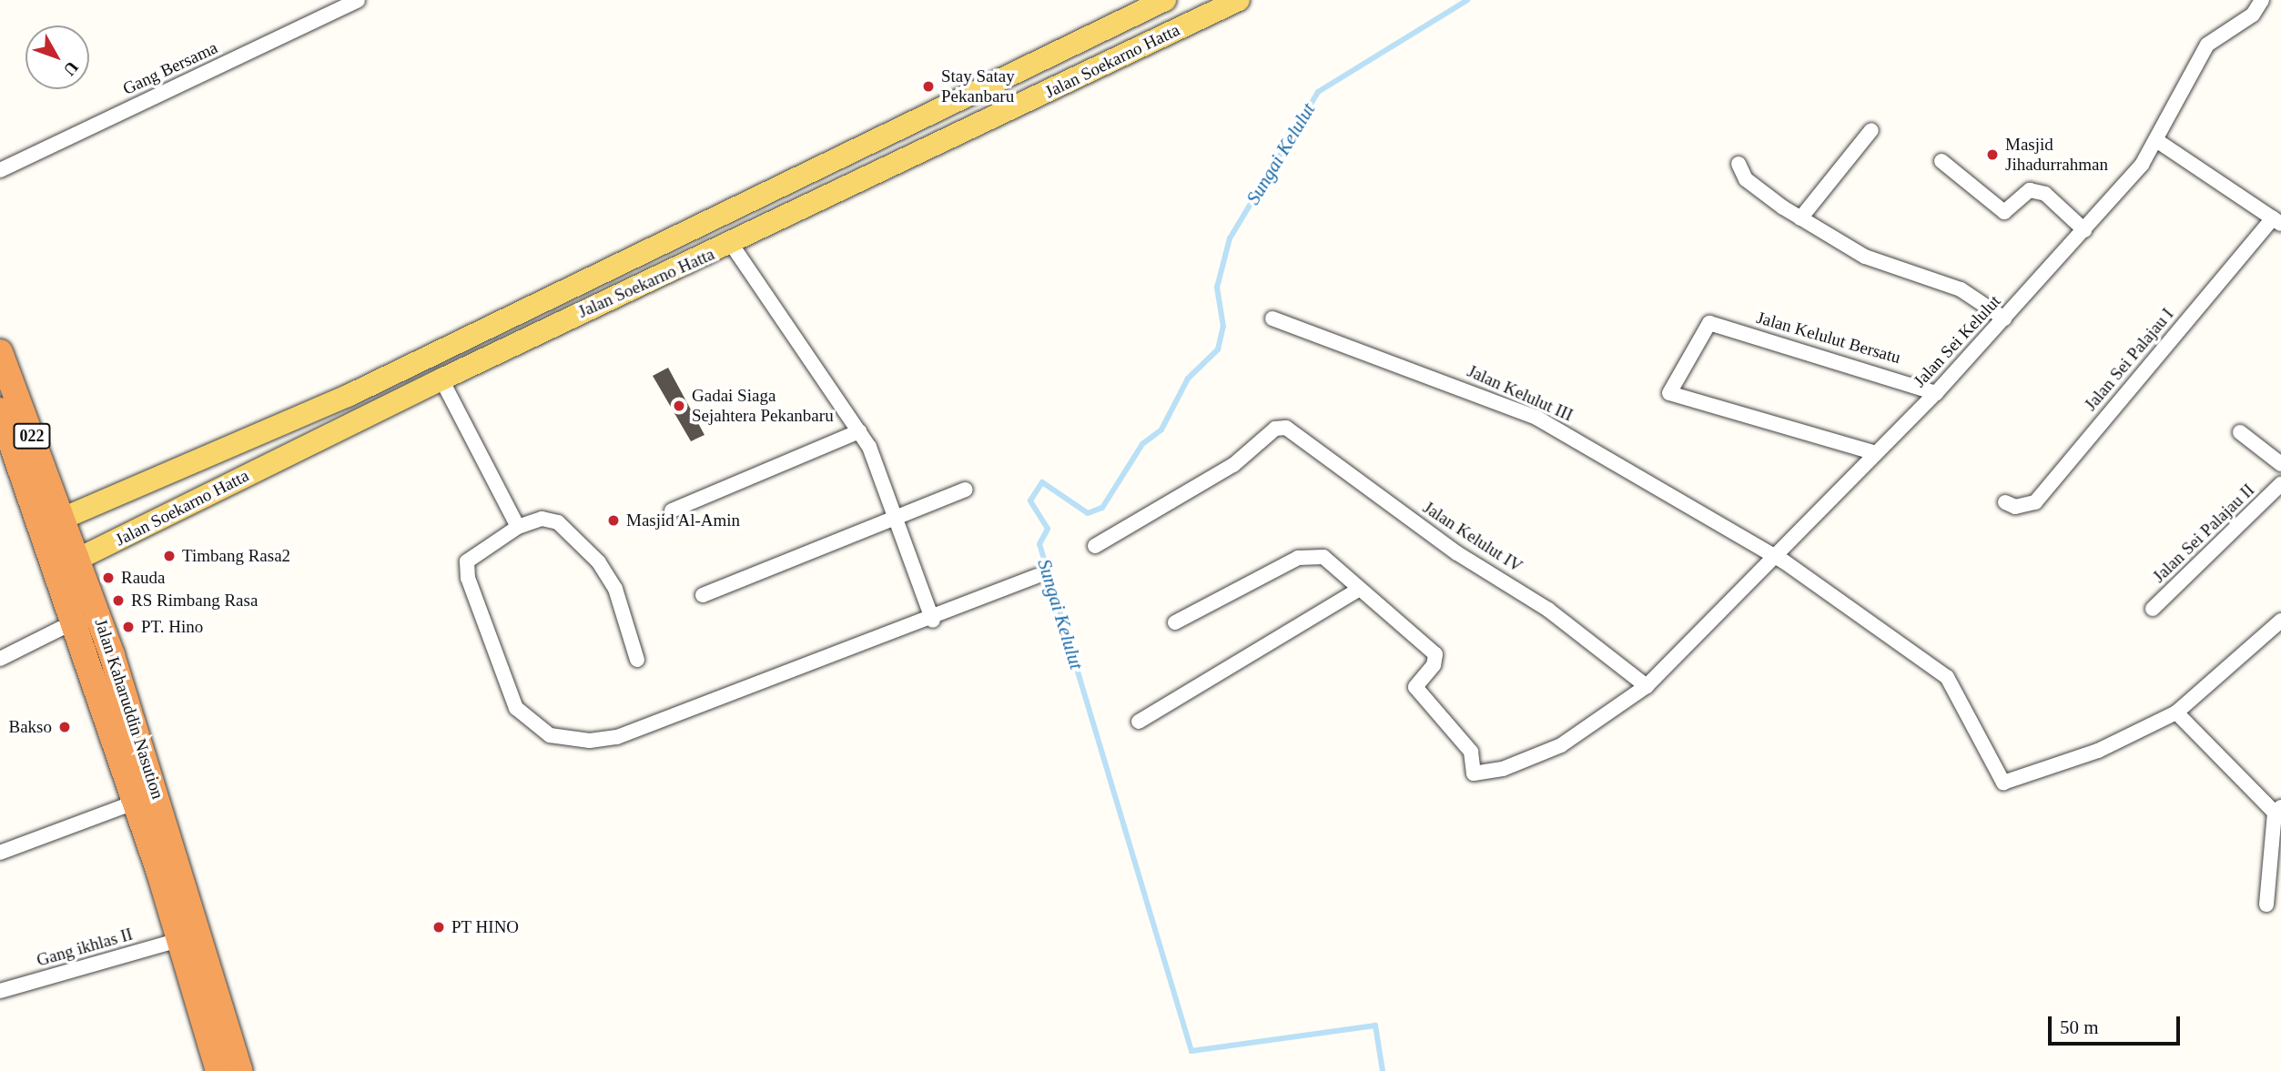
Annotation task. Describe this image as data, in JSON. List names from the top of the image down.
{
  "streets": {
    "highway": ["022", "Jalan Kaharuddin Nasution"],
    "main road": ["Jalan Soekarno Hatta"],
    "street": [
      "Gang Bersama",
      "Jalan Kelulut Bersatu",
      "Jalan Sei Kelulut",
      "Jalan Sei Palajau I",
      "Jalan Kelulut III",
      "Jalan Sei Palajau II",
      "Jalan Kelulut IV",
      "Gang ikhlas II"
    ]
  },
  "crossings": [
    ["Jalan Soekarno Hatta", "Jalan Kaharuddin Nasution"],
    ["Jalan Kelulut Bersatu", "Jalan Sei Kelulut"],
    ["Jalan Sei Kelulut", "Jalan Kelulut III"],
    ["Jalan Sei Kelulut", "Jalan Kelulut IV"],
    ["Jalan Kaharuddin Nasution", "Gang ikhlas II"]
  ],
  "water": ["Sungai Kelulut"],
  "places": [
    "Stay Satay Pekanbaru",
    "Masjid Jihadurrahman",
    "Gadai Siaga Sejahtera Pekanbaru",
    "Masjid Al-Amin",
    "Timbang Rasa2",
    "Rauda",
    "RS Rimbang Rasa",
    "PT. Hino",
    "Bakso",
    "PT HINO"
  ],
  "scale_bar": "50 m",
  "north": "bottom right"
}
